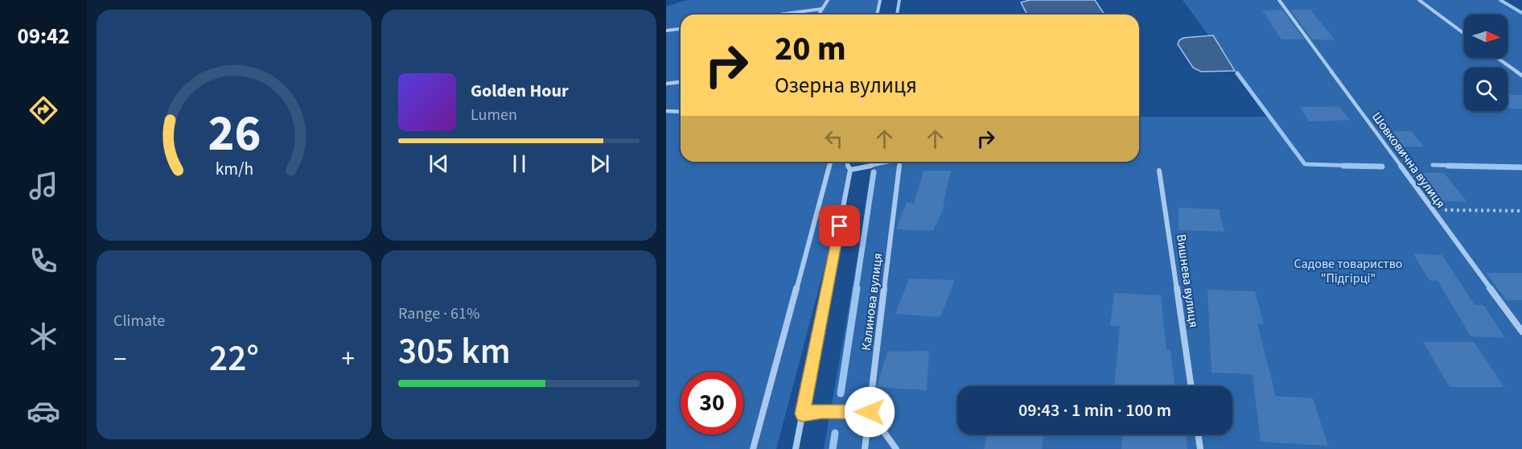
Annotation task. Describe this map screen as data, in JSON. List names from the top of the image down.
{
  "streets": {
    "street": ["Шовковична вулиця", "Вишнева вулиця", "Калинова вулиця"]
  },
  "parks": ["Садове товариство \"Підгірці\""],
  "north": "right",
  "page": {
    "tabs": "09:42",
    "turn": ["20 m", "Озерна вулиця"],
    "song": ["Golden Hour", "Lumen"],
    "tile": [
      "Climate",
      ["Range · 61%", "305 km"]
    ],
    "heat": ["−", "22°", "+"],
    "limit": "30",
    "trip": "09:43 · 1 min · 100 m",
    "gauge": ["26", "km/h"]
  }
}
